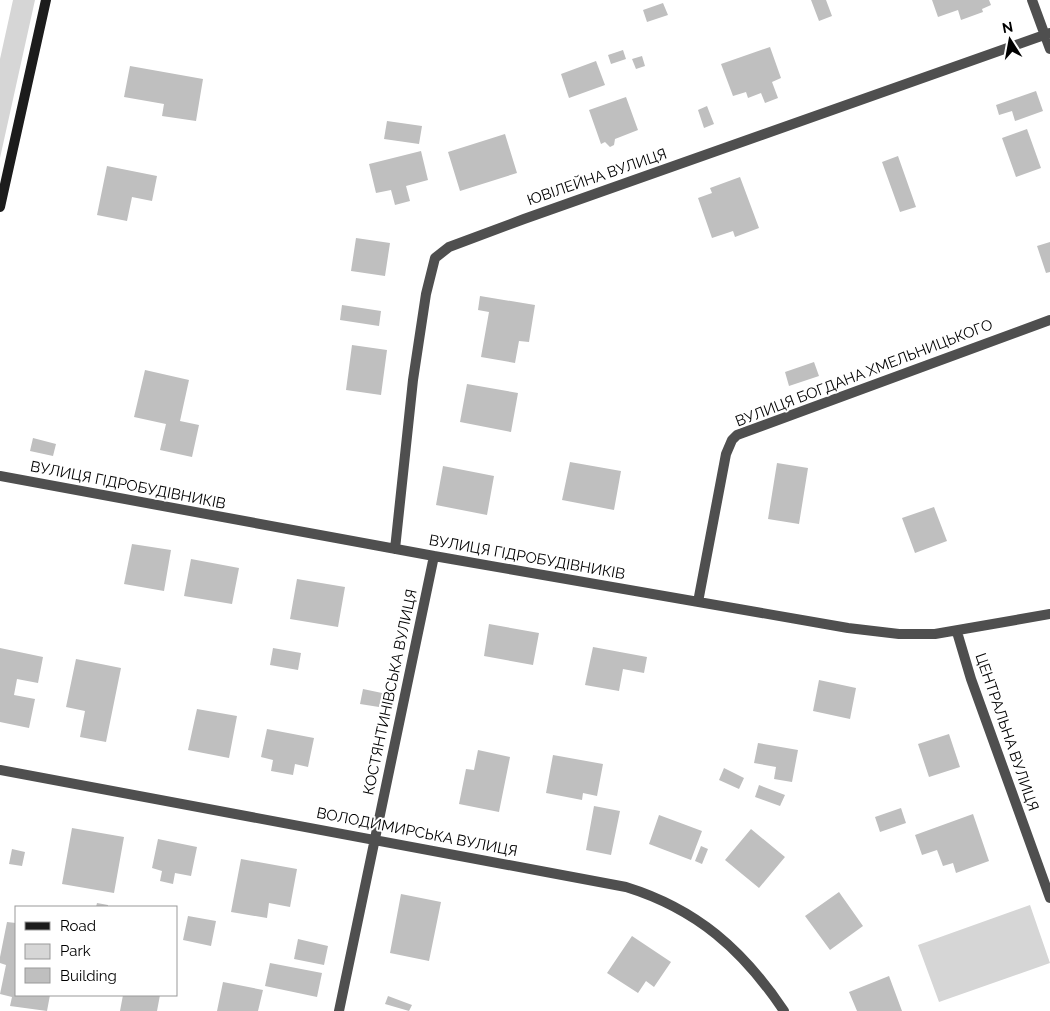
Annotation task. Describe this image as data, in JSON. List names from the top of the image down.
{
  "streets": {
    "street": [
      "ЮВІЛЕЙНА ВУЛИЦЯ",
      "ВУЛИЦЯ БОГДАНА ХМЕЛЬНИЦЬКОГО",
      "ВУЛИЦЯ ГІДРОБУДІВНИКІВ",
      "КОСТЯНТИНІВСЬКА ВУЛИЦЯ",
      "ЦЕНТРАЛЬНА ВУЛИЦЯ",
      "ВОЛОДИМИРСЬКА ВУЛИЦЯ"
    ]
  },
  "crossings": [
    ["ЮВІЛЕЙНА ВУЛИЦЯ", "ВУЛИЦЯ ГІДРОБУДІВНИКІВ"],
    ["ВУЛИЦЯ БОГДАНА ХМЕЛЬНИЦЬКОГО", "ВУЛИЦЯ ГІДРОБУДІВНИКІВ"],
    ["ВУЛИЦЯ ГІДРОБУДІВНИКІВ", "КОСТЯНТИНІВСЬКА ВУЛИЦЯ"],
    ["ВУЛИЦЯ ГІДРОБУДІВНИКІВ", "ЦЕНТРАЛЬНА ВУЛИЦЯ"],
    ["КОСТЯНТИНІВСЬКА ВУЛИЦЯ", "ВОЛОДИМИРСЬКА ВУЛИЦЯ"]
  ],
  "legend": ["Road", "Park", "Building"],
  "north": "top"
}
